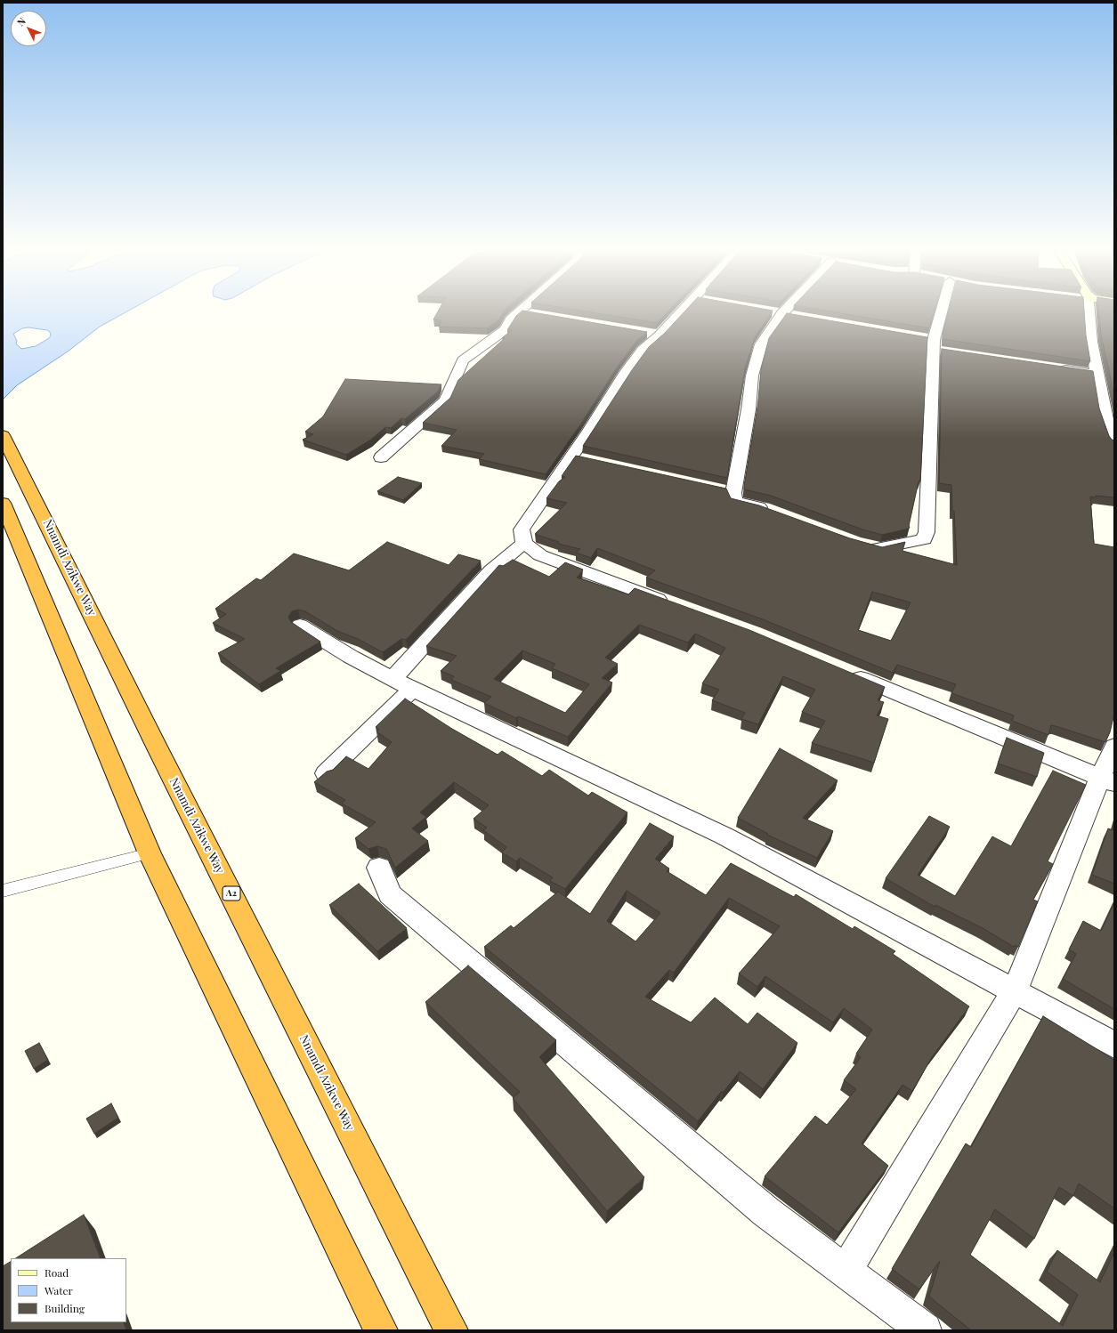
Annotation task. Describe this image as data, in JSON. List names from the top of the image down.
{
  "streets": {
    "highway": ["Nnamdi Azikwe Way", "A2"]
  },
  "legend": ["Road", "Water", "Building"],
  "north": "top left"
}
